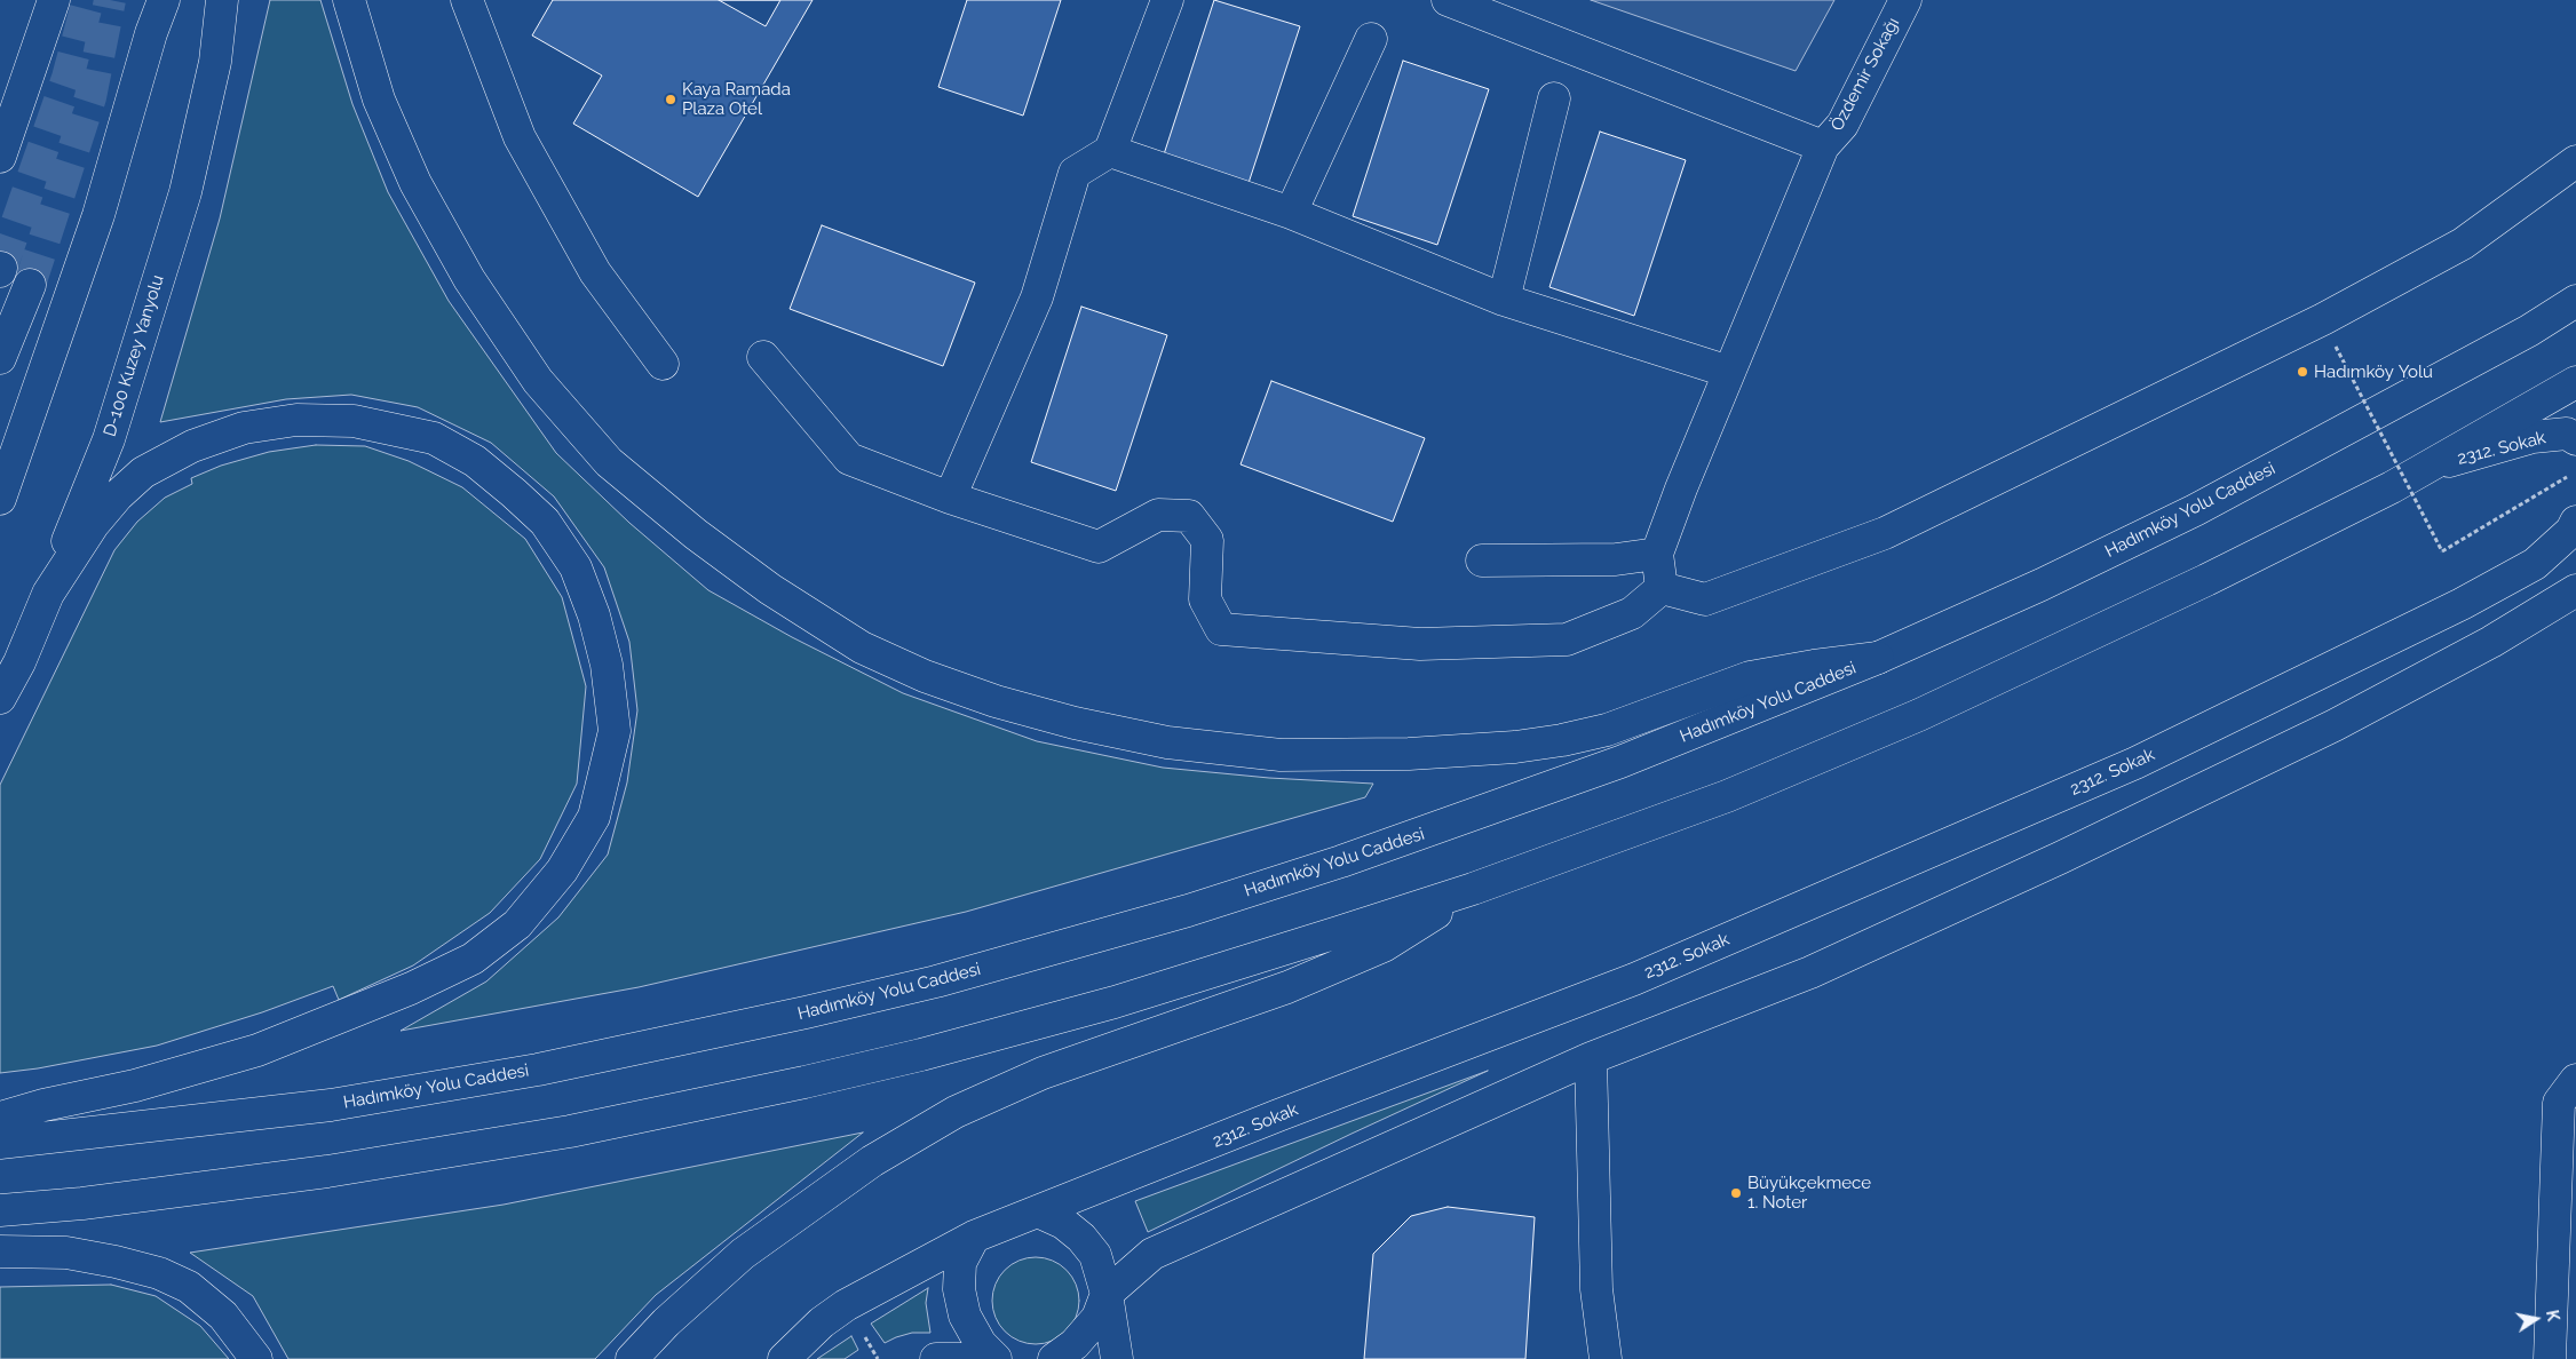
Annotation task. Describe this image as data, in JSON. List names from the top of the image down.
{
  "streets": {
    "main road": [
      "Özdemir Sokağı",
      "D-100 Kuzey Yanyolu",
      "2312. Sokak",
      "Hadımköy Yolu Caddesi"
    ]
  },
  "places": ["Kaya Ramada Plaza Otel", "Hadımköy Yolu", "Büyükçekmece 1. Noter"],
  "north": "right"
}
